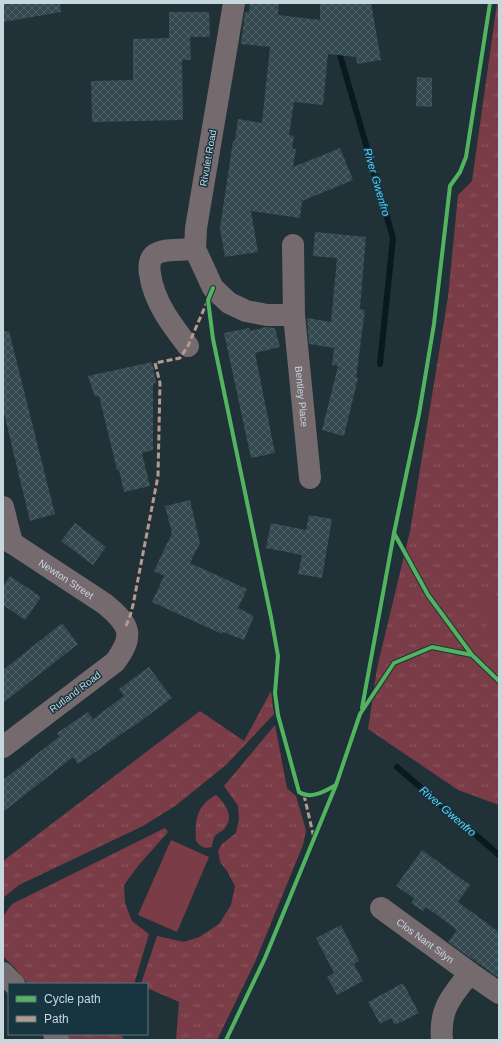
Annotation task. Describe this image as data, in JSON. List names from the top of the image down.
{
  "streets": {
    "street": [
      "Rivulet Road",
      "Bentley Place",
      "Newton Street",
      "Rutland Road",
      "Clos Nant Silyn"
    ]
  },
  "crossings": [
    ["Rivulet Road", "Bentley Place"],
    ["Newton Street", "Rutland Road"]
  ],
  "water": ["River Gwenfro"],
  "legend": ["Cycle path", "Path"]
}
